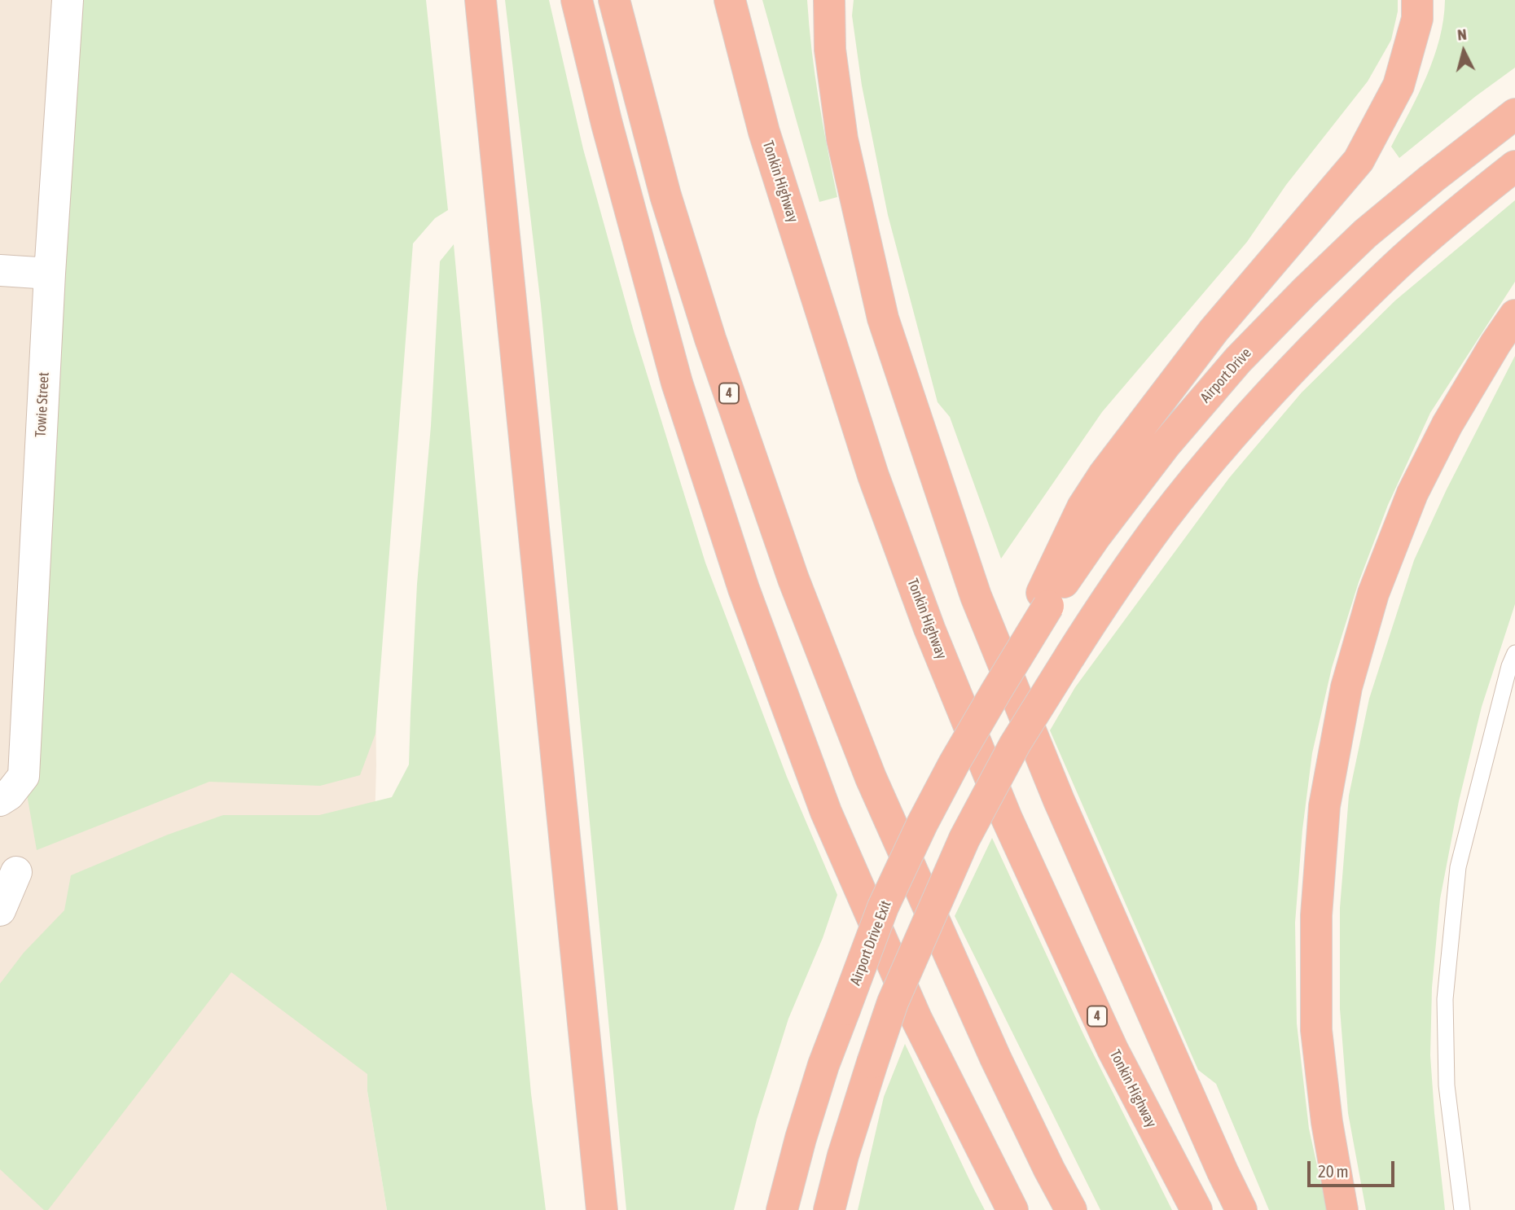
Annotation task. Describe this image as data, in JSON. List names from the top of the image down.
{
  "streets": {
    "highway": [
      "Tonkin Highway",
      "Airport Drive",
      "4",
      "Airport Drive Exit"
    ],
    "street": ["Towie Street"]
  },
  "crossings": [
    ["Airport Drive", "Airport Drive Exit"]
  ],
  "scale_bar": "20 m",
  "north": "top"
}
